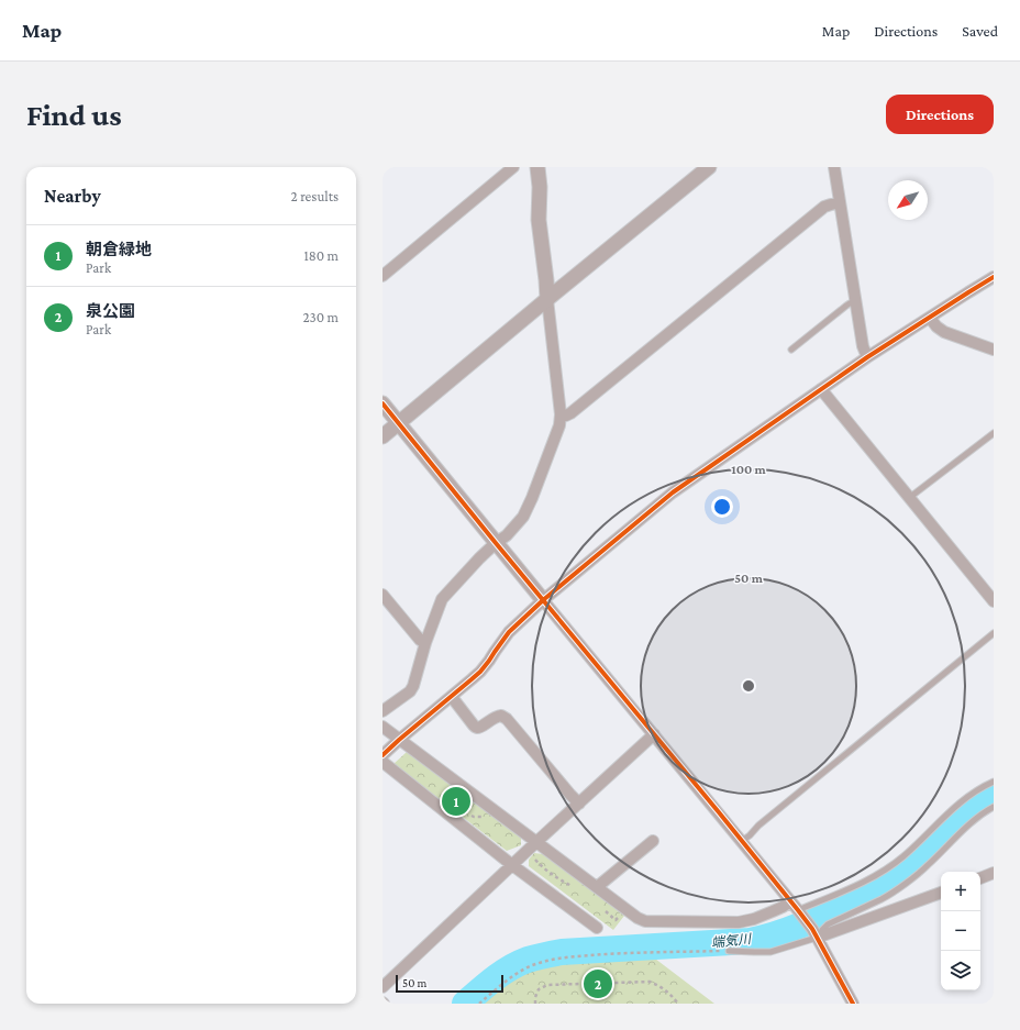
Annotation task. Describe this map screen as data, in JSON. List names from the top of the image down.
{
  "water": ["端気川"],
  "scale_bar": "50 m",
  "north": "bottom left",
  "page": {
    "header": "Map",
    "nav": ["Map", "Directions", "Saved"],
    "buttons": "Directions",
    "title": "Find us",
    "heading": ["Nearby", "2 results"],
    "list": [
      {
        "mark": "1",
        "name": "朝倉緑地",
        "note": "Park",
        "value": "180 m"
      },
      {
        "mark": "2",
        "name": "泉公園",
        "note": "Park",
        "value": "230 m"
      }
    ],
    "pins": ["1", "2"],
    "map_buttons": ["+", "−"],
    "scale": "50 m"
  },
  "rings": ["100 m", "50 m"]
}
